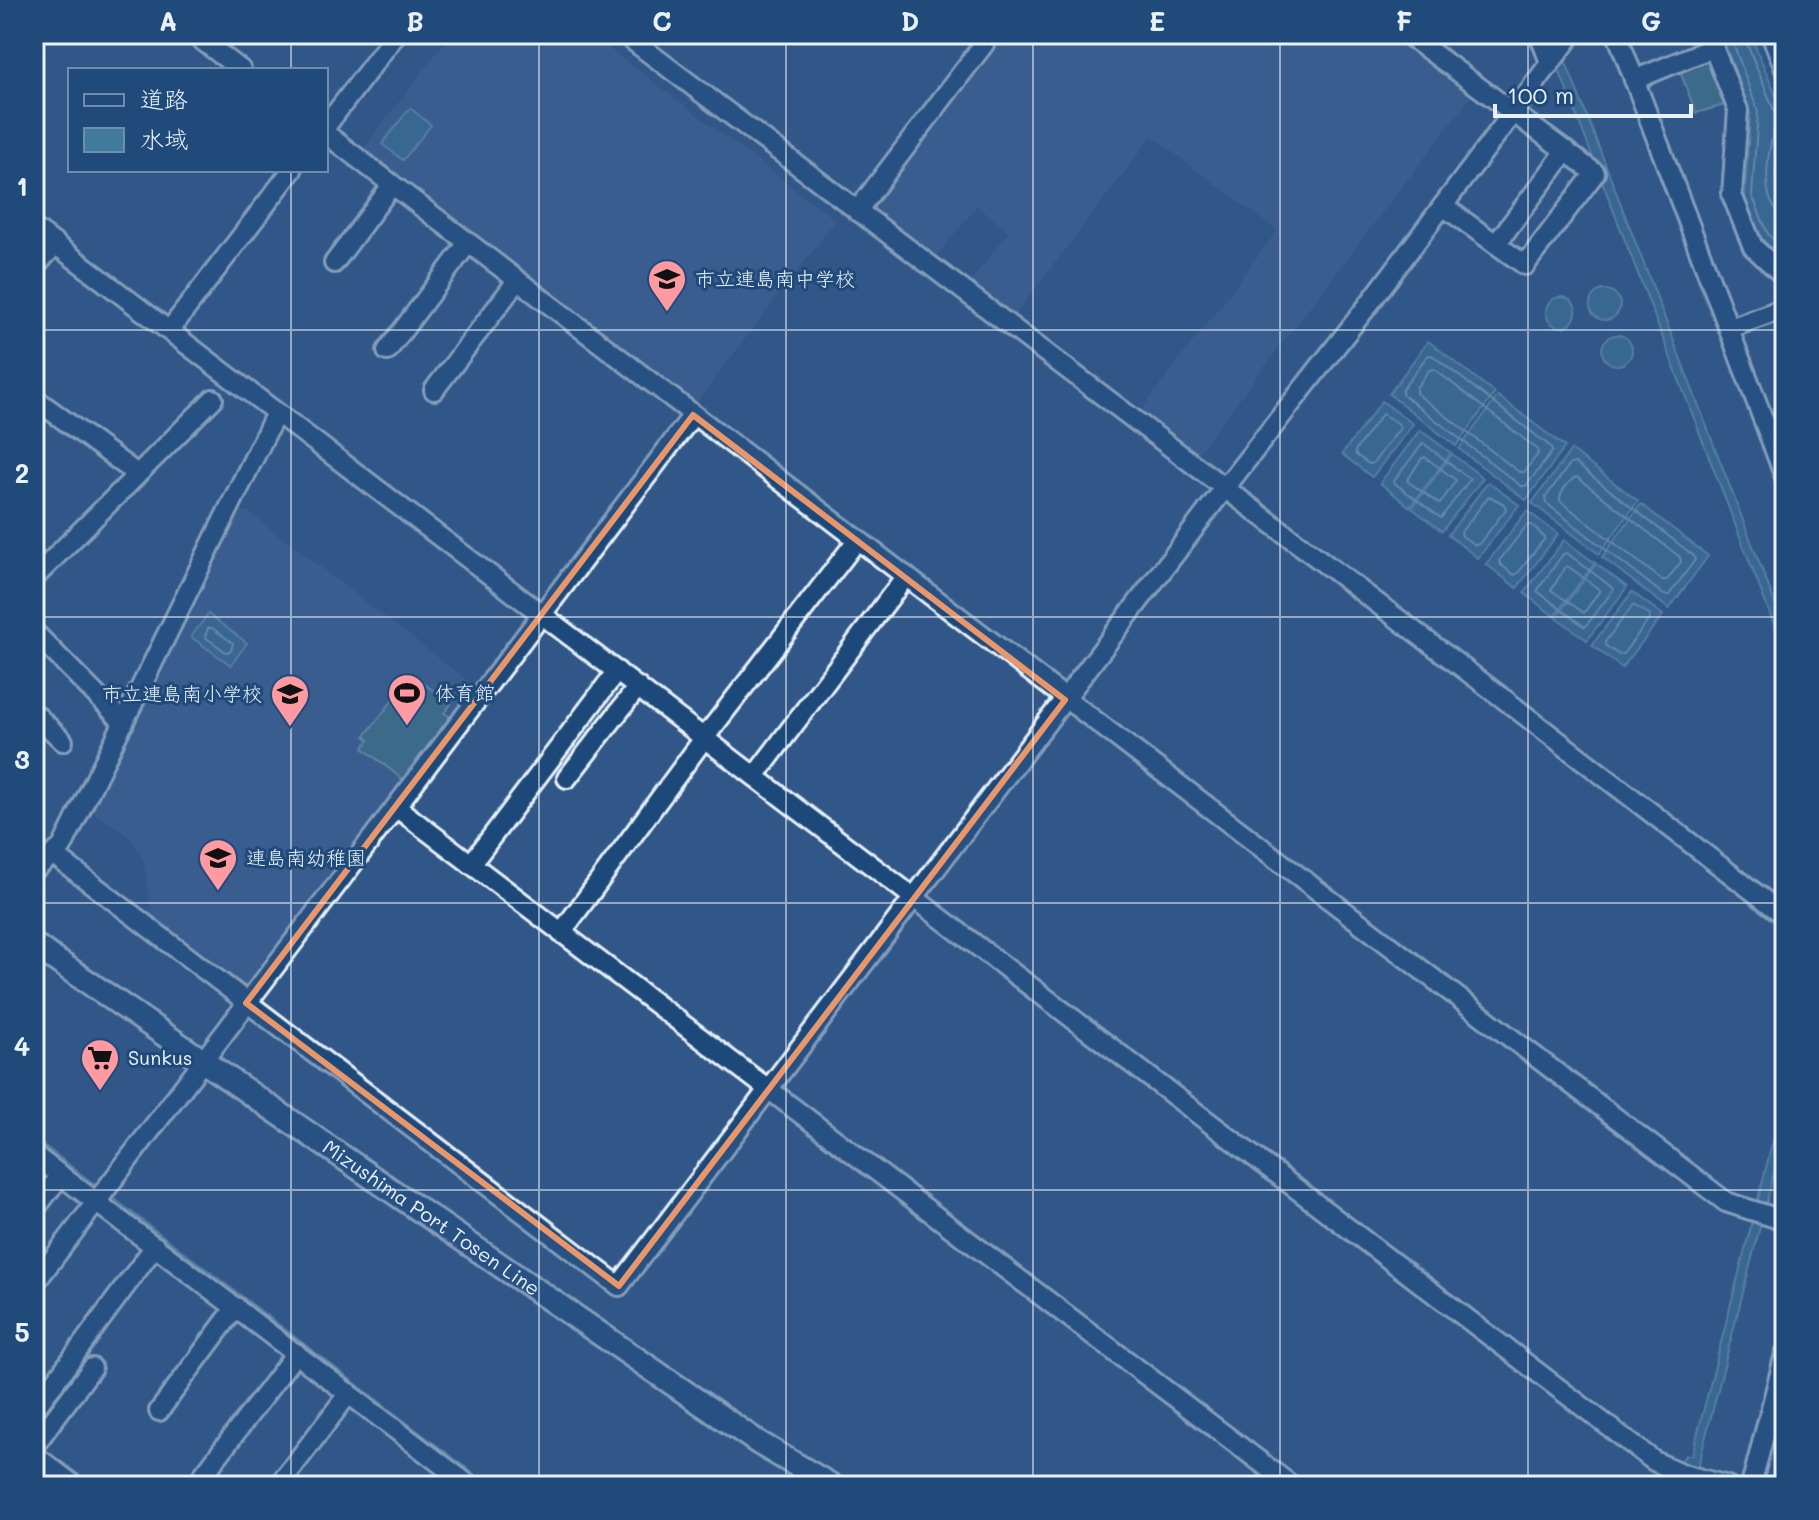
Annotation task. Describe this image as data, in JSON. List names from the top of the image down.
{
  "streets": {
    "main road": ["Mizushima Port Tosen Line"]
  },
  "places": {
    "school or university": ["市立連島南中学校", "市立連島南小学校", "連島南幼稚園"],
    "sports": ["体育館"],
    "supermarket": ["Sunkus"]
  },
  "legend": ["道路", "水域"],
  "scale_bar": "100 m",
  "grid": {
    "columns": [
      "A",
      "B",
      "C",
      "D",
      "E",
      "F",
      "G"
    ],
    "rows": [
      "1",
      "2",
      "3",
      "4",
      "5"
    ]
  }
}
